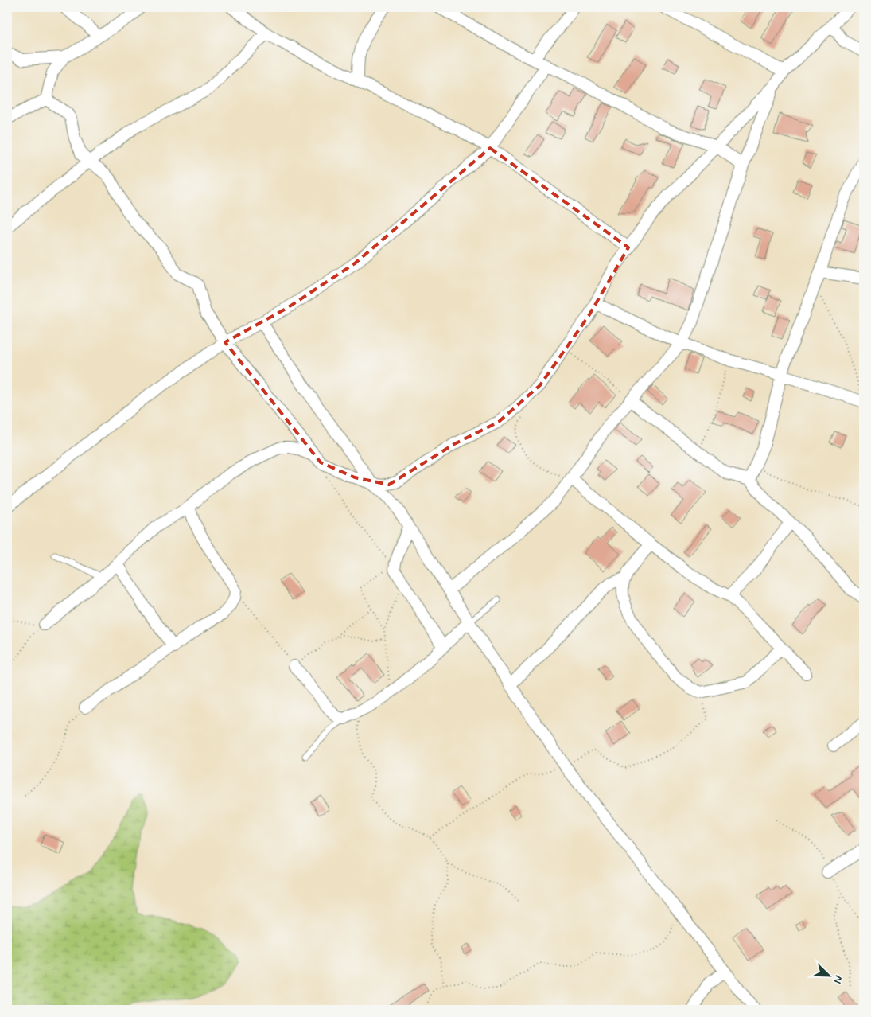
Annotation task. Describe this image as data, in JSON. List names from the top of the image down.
{
  "north": "bottom right"
}
